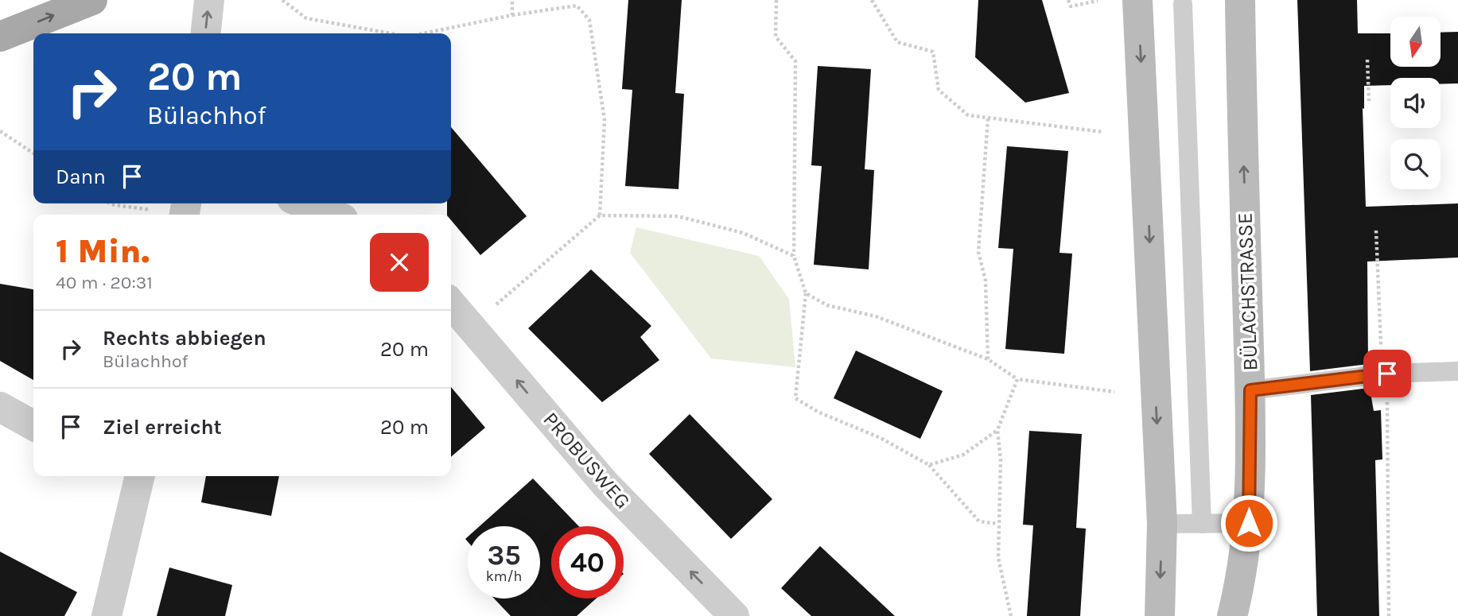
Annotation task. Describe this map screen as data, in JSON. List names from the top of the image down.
{
  "streets": {
    "street": ["BÜLACHSTRASSE", "PROBUSWEG"]
  },
  "one_way": ["PROBUSWEG"],
  "north": "bottom",
  "page": {
    "turn": ["20 m", "Bülachhof"],
    "then": "Dann",
    "heading": ["1 Min.", "40 m · 20:31"],
    "list": [
      {
        "name": "Rechts abbiegen",
        "note": "Bülachhof",
        "value": "20 m"
      },
      {
        "name": "Ziel erreicht",
        "value": "20 m"
      }
    ],
    "speed": "35 km/h",
    "limit": "40"
  }
}
